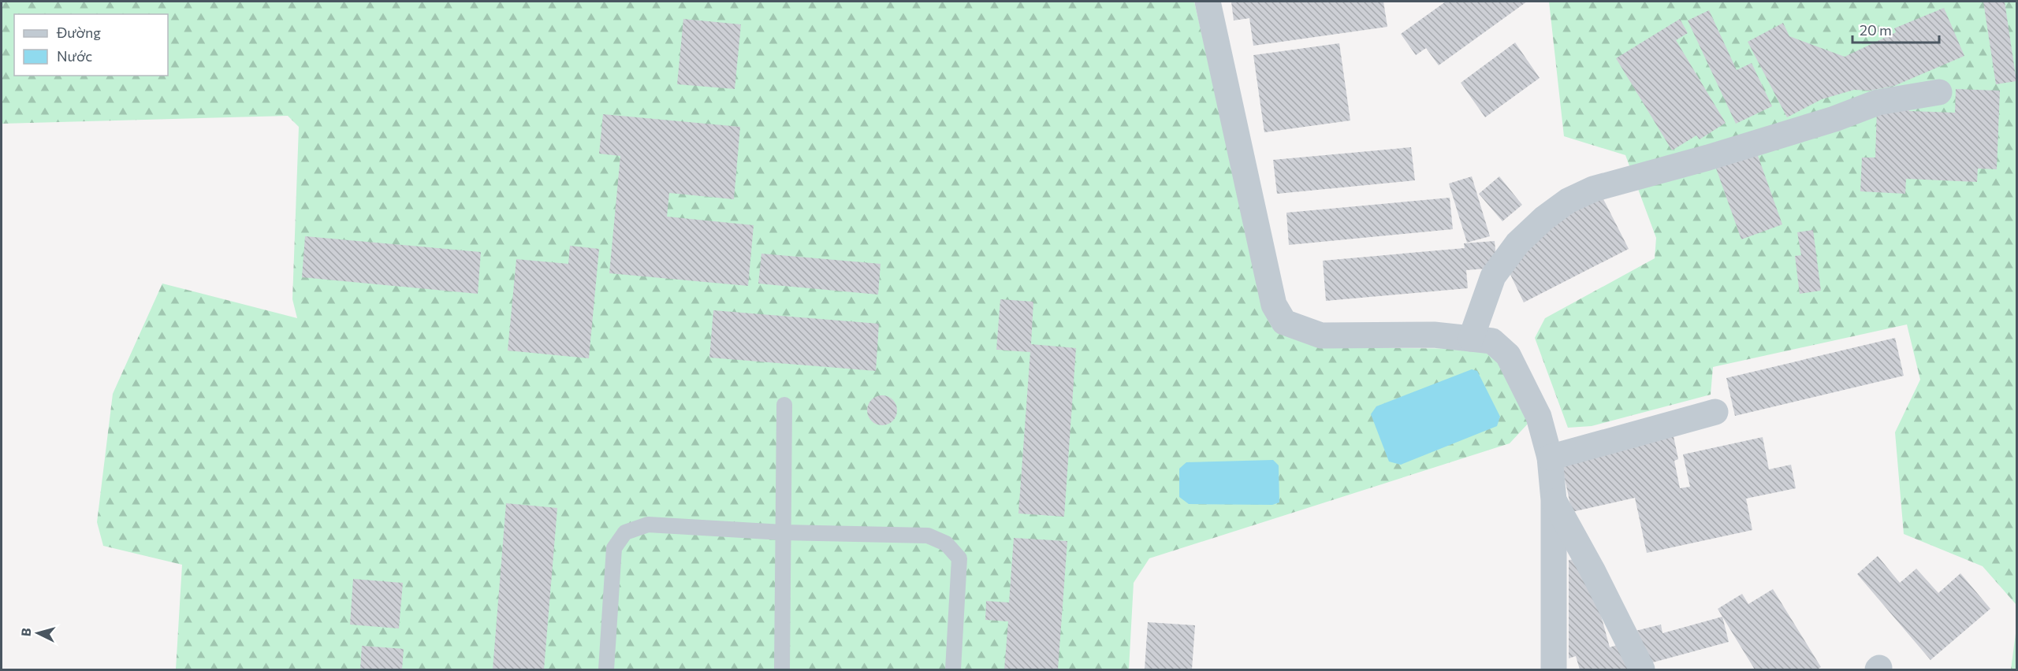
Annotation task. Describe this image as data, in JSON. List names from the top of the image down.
{
  "legend": ["Đường", "Nước"],
  "scale_bar": "20 m",
  "north": "left"
}
